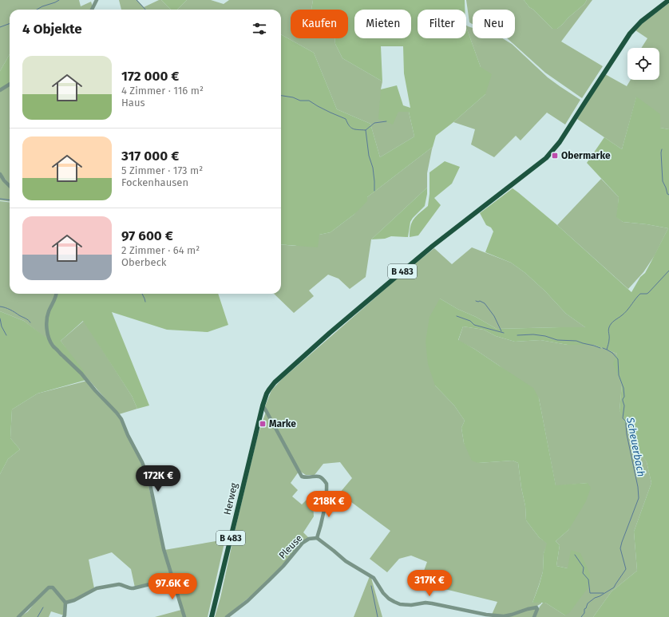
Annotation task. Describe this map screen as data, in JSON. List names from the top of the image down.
{
  "streets": {
    "main road": ["B 483", "Herweg"],
    "street": ["Pleuse"]
  },
  "crossings": [
    ["B 483", "Herweg"],
    ["B 483", "Pleuse"],
    ["Herweg", "Pleuse"]
  ],
  "water": ["Scheuerbach"],
  "places": {
    "transit": ["Obermarke", "Marke"]
  },
  "page": {
    "chip": [
      "Kaufen",
      "Mieten",
      "Filter",
      "Neu"
    ],
    "heading": "4 Objekte",
    "list": [
      {
        "name": "172 000 €",
        "note": "4 Zimmer · 116 m² · Haus"
      },
      {
        "name": "317 000 €",
        "note": "5 Zimmer · 173 m² · Fockenhausen"
      },
      {
        "name": "97 600 €",
        "note": "2 Zimmer · 64 m² · Oberbeck"
      }
    ],
    "price": [
      "172K €",
      "218K €",
      "317K €",
      "97.6K €"
    ]
  }
}
